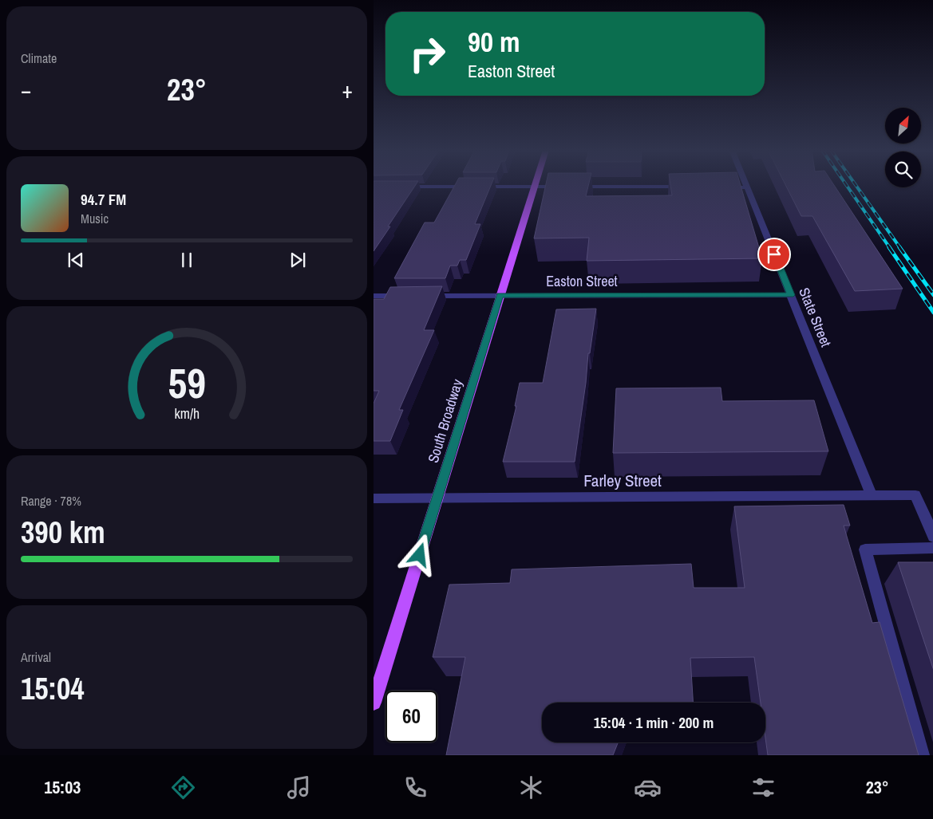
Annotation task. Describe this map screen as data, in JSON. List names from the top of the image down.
{
  "streets": {
    "main road": ["South Broadway"],
    "street": ["Easton Street", "State Street", "Farley Street"]
  },
  "crossings": [
    ["Easton Street", "State Street"],
    ["Easton Street", "South Broadway"],
    ["State Street", "Farley Street"],
    ["South Broadway", "Farley Street"]
  ],
  "north": "top right",
  "page": {
    "tile": [
      "Climate",
      ["Range · 78%", "390 km"],
      ["Arrival", "15:04"]
    ],
    "turn": ["90 m", "Easton Street"],
    "heat": ["−", "23°", "+"],
    "song": ["94.7 FM", "Music"],
    "limit": "60",
    "trip": "15:04 · 1 min · 200 m",
    "tabs": ["15:03", "23°"],
    "gauge": ["59", "km/h"]
  }
}
